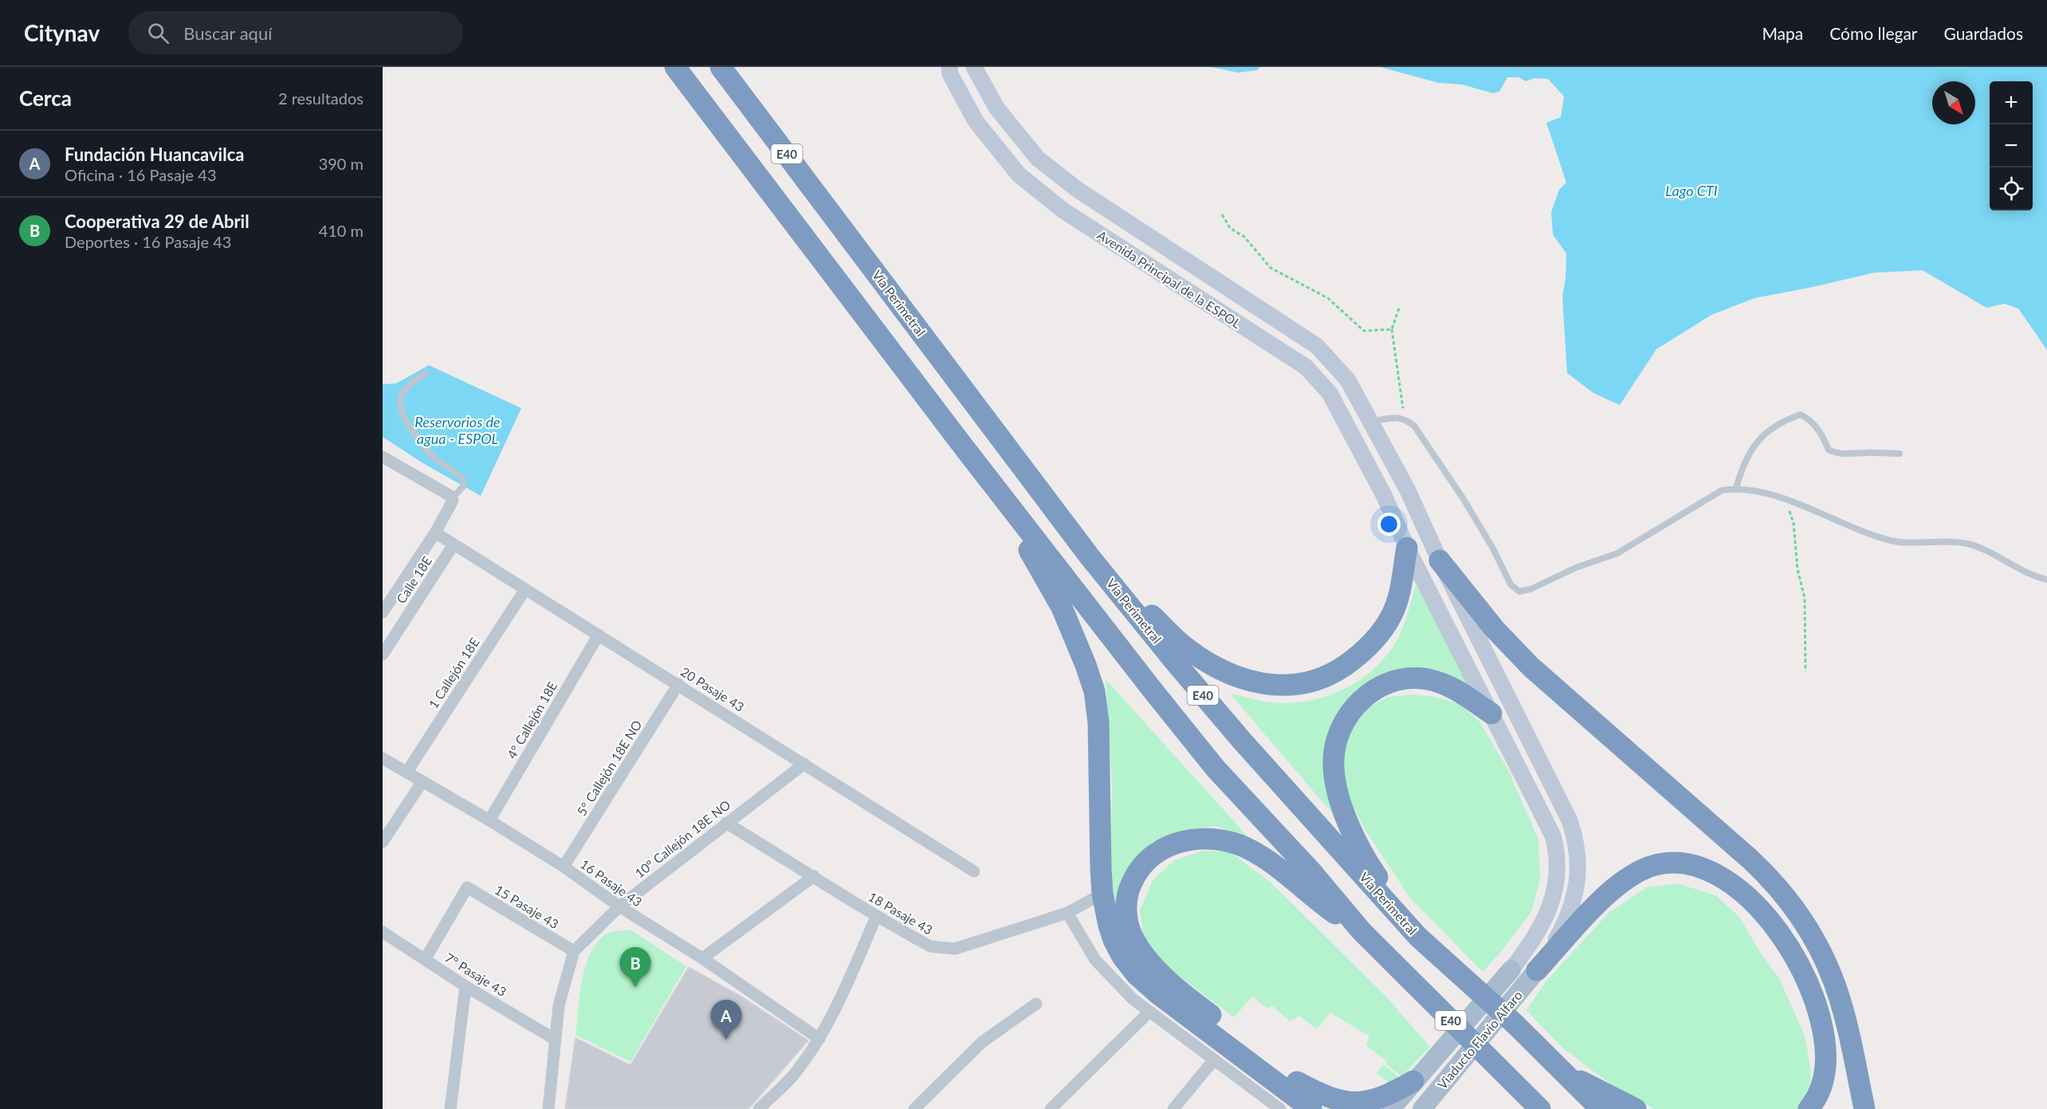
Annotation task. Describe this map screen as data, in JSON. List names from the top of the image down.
{
  "streets": {
    "highway": ["E40", "Vía Perimetral"],
    "main road": ["Avenida Principal de la ESPOL", "Viaducto Flavio Alfaro"],
    "street": [
      "Calle 18E",
      "1 Callejón 18E",
      "20 Pasaje 43",
      "4° Callejón 18E",
      "5° Callejón 18E NO",
      "10° Callejón 18E NO",
      "16 Pasaje 43",
      "15 Pasaje 43",
      "18 Pasaje 43",
      "7° Pasaje 43"
    ]
  },
  "crossings": [
    ["Avenida Principal de la ESPOL", "Viaducto Flavio Alfaro"],
    ["Calle 18E", "20 Pasaje 43"],
    ["1 Callejón 18E", "20 Pasaje 43"],
    ["1 Callejón 18E", "16 Pasaje 43"],
    ["20 Pasaje 43", "4° Callejón 18E"],
    ["20 Pasaje 43", "5° Callejón 18E NO"],
    ["20 Pasaje 43", "10° Callejón 18E NO"],
    ["4° Callejón 18E", "16 Pasaje 43"],
    ["5° Callejón 18E NO", "16 Pasaje 43"],
    ["10° Callejón 18E NO", "16 Pasaje 43"],
    ["10° Callejón 18E NO", "15 Pasaje 43"],
    ["10° Callejón 18E NO", "18 Pasaje 43"],
    ["10° Callejón 18E NO", "7° Pasaje 43"],
    ["15 Pasaje 43", "7° Pasaje 43"]
  ],
  "water": ["Lago CTI", "Reservorios de agua - ESPOL"],
  "north": "bottom right",
  "page": {
    "header": "Citynav",
    "search": "Buscar aquí",
    "nav": ["Mapa", "Cómo llegar", "Guardados"],
    "heading": ["Cerca", "2 resultados"],
    "map_buttons": ["+", "−"],
    "list": [
      {
        "mark": "A",
        "name": "Fundación Huancavilca",
        "note": "Oficina · 16 Pasaje 43",
        "value": "390 m"
      },
      {
        "mark": "B",
        "name": "Cooperativa 29 de Abril",
        "note": "Deportes · 16 Pasaje 43",
        "value": "410 m"
      }
    ],
    "pins": ["B", "A"]
  }
}
